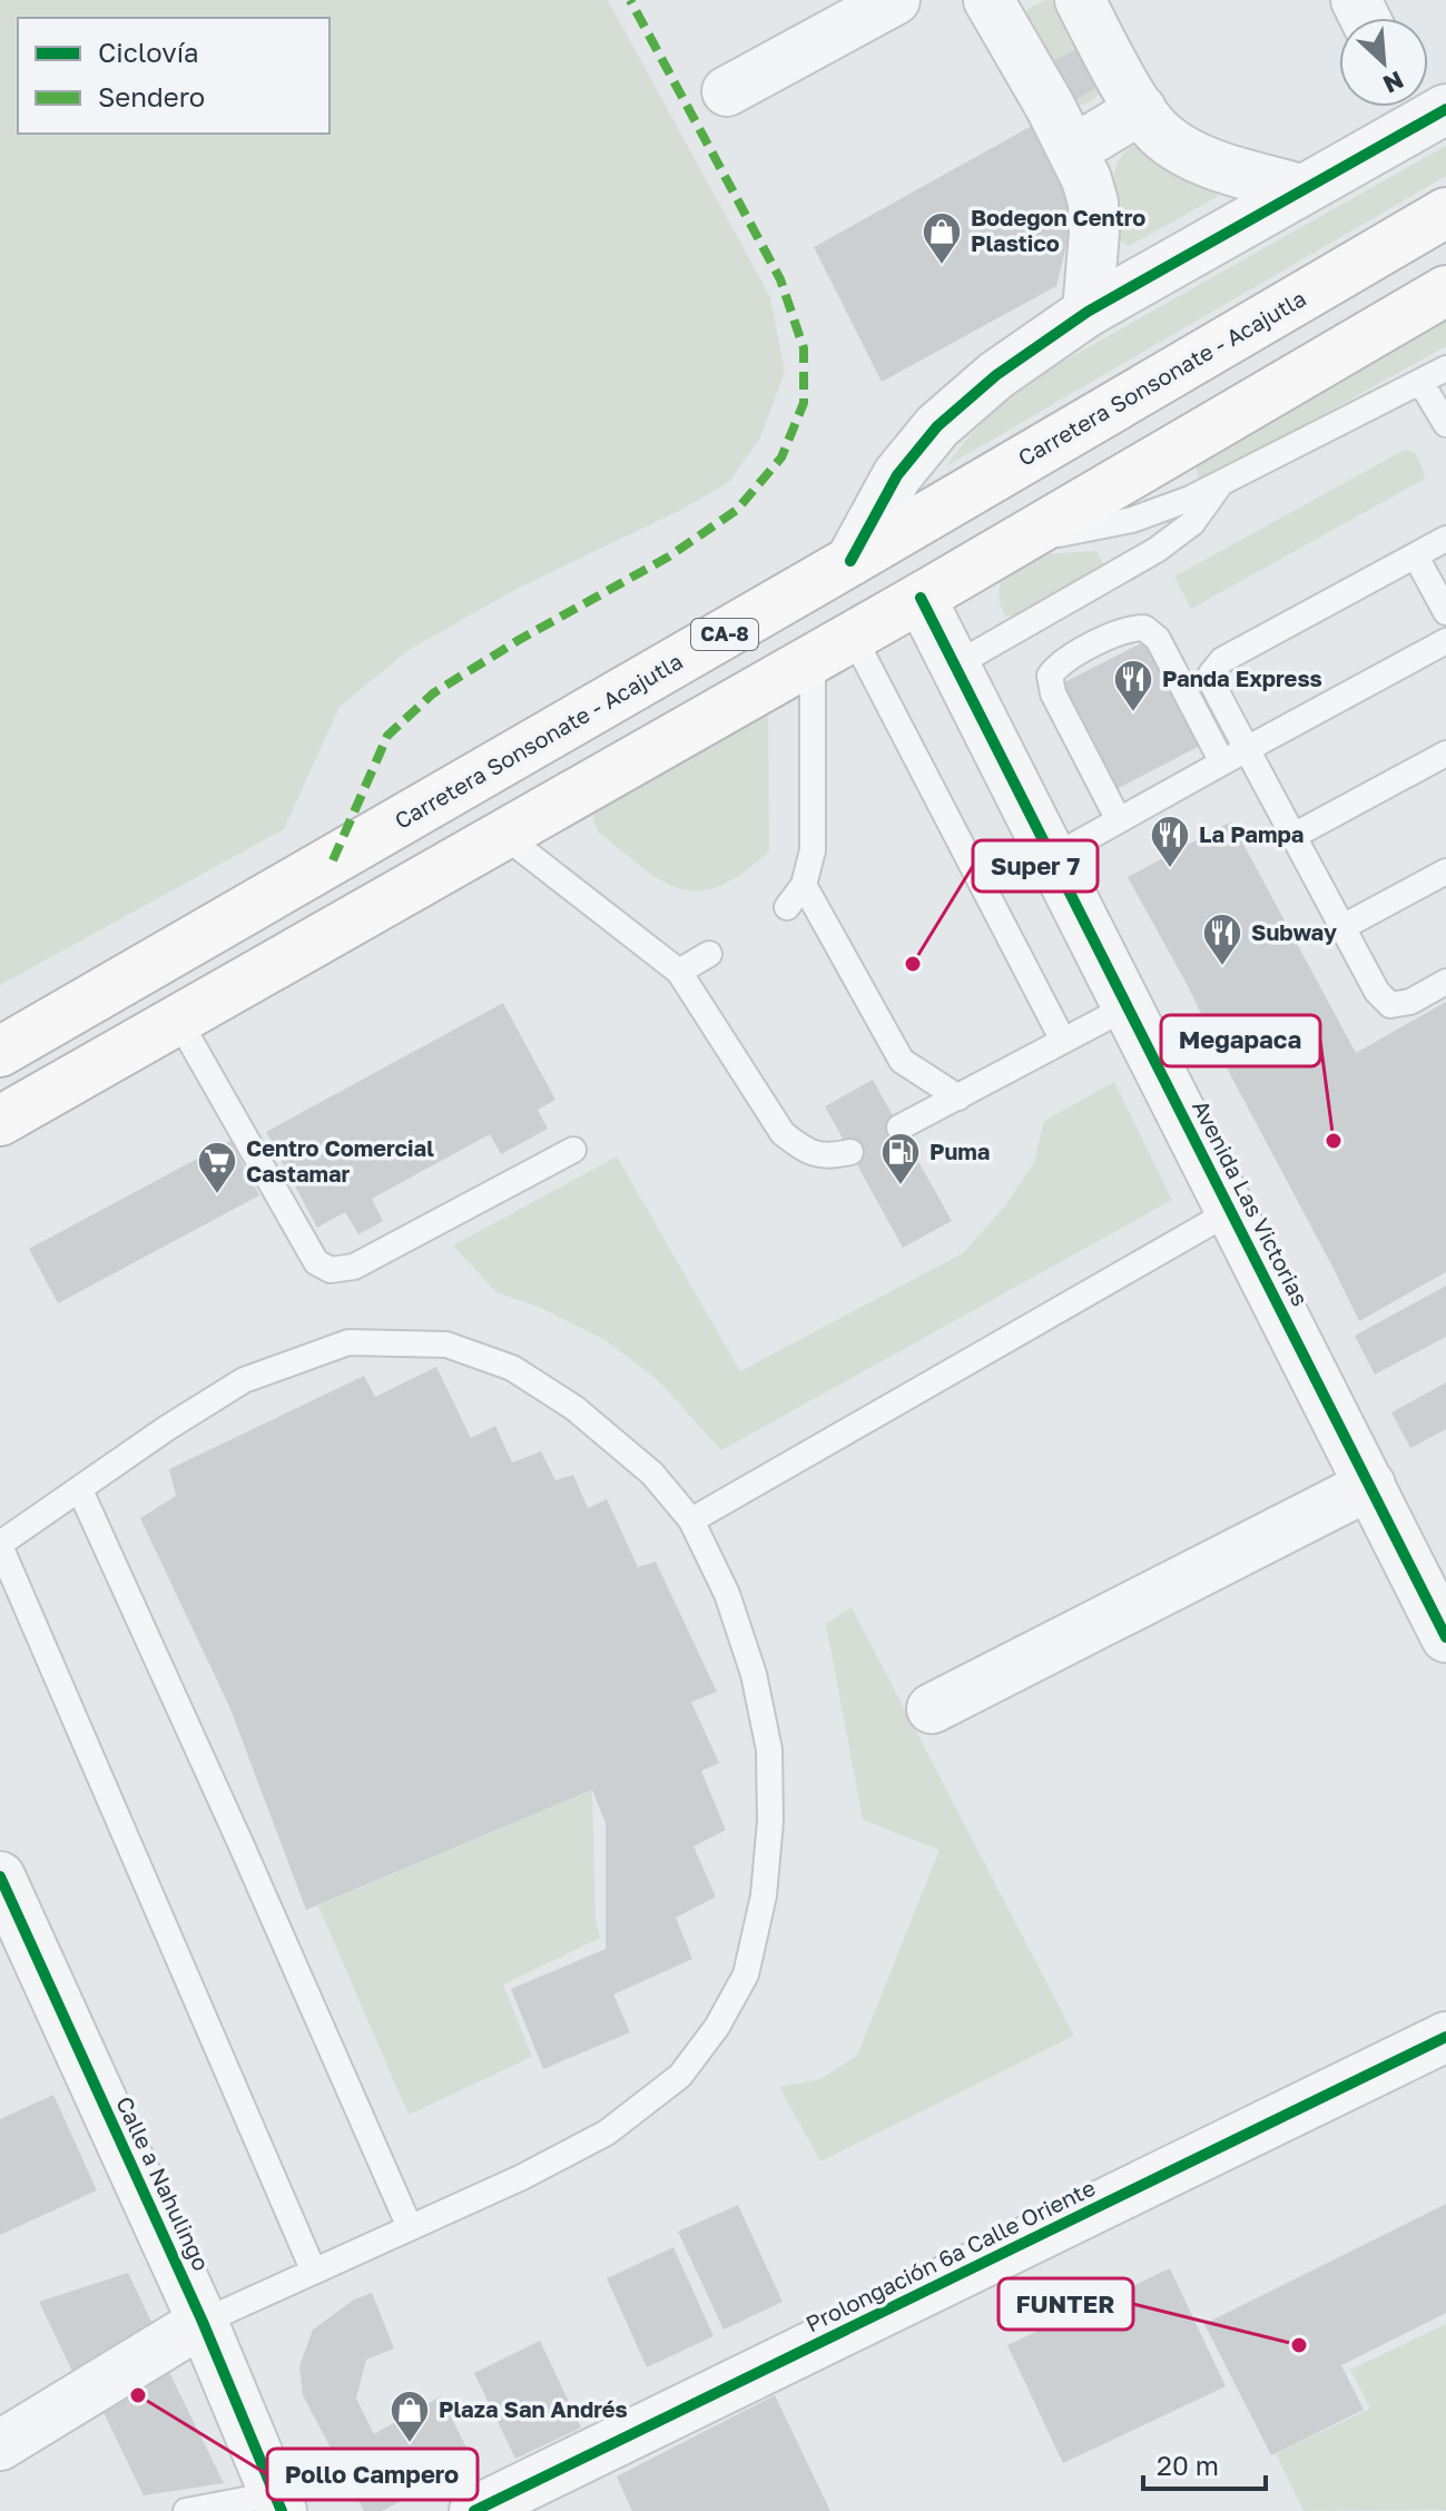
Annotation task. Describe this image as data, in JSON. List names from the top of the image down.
{
  "streets": {
    "highway": ["Carretera Sonsonate - Acajutla", "CA-8"],
    "street": ["Avenida Las Victorias", "Calle a Nahulingo", "Prolongación 6a Calle Oriente"]
  },
  "crossings": [
    ["CA-8", "Avenida Las Victorias"]
  ],
  "places": {
    "shop": ["Bodegon Centro Plastico", "Plaza San Andrés"],
    "restaurant": ["Panda Express", "La Pampa", "Subway"],
    "other": [
      "Super 7",
      "Megapaca",
      "FUNTER",
      "Pollo Campero"
    ],
    "fuel station": ["Puma"],
    "supermarket": ["Centro Comercial Castamar"]
  },
  "legend": ["Ciclovía", "Sendero"],
  "scale_bar": "20 m",
  "north": "bottom right"
}
